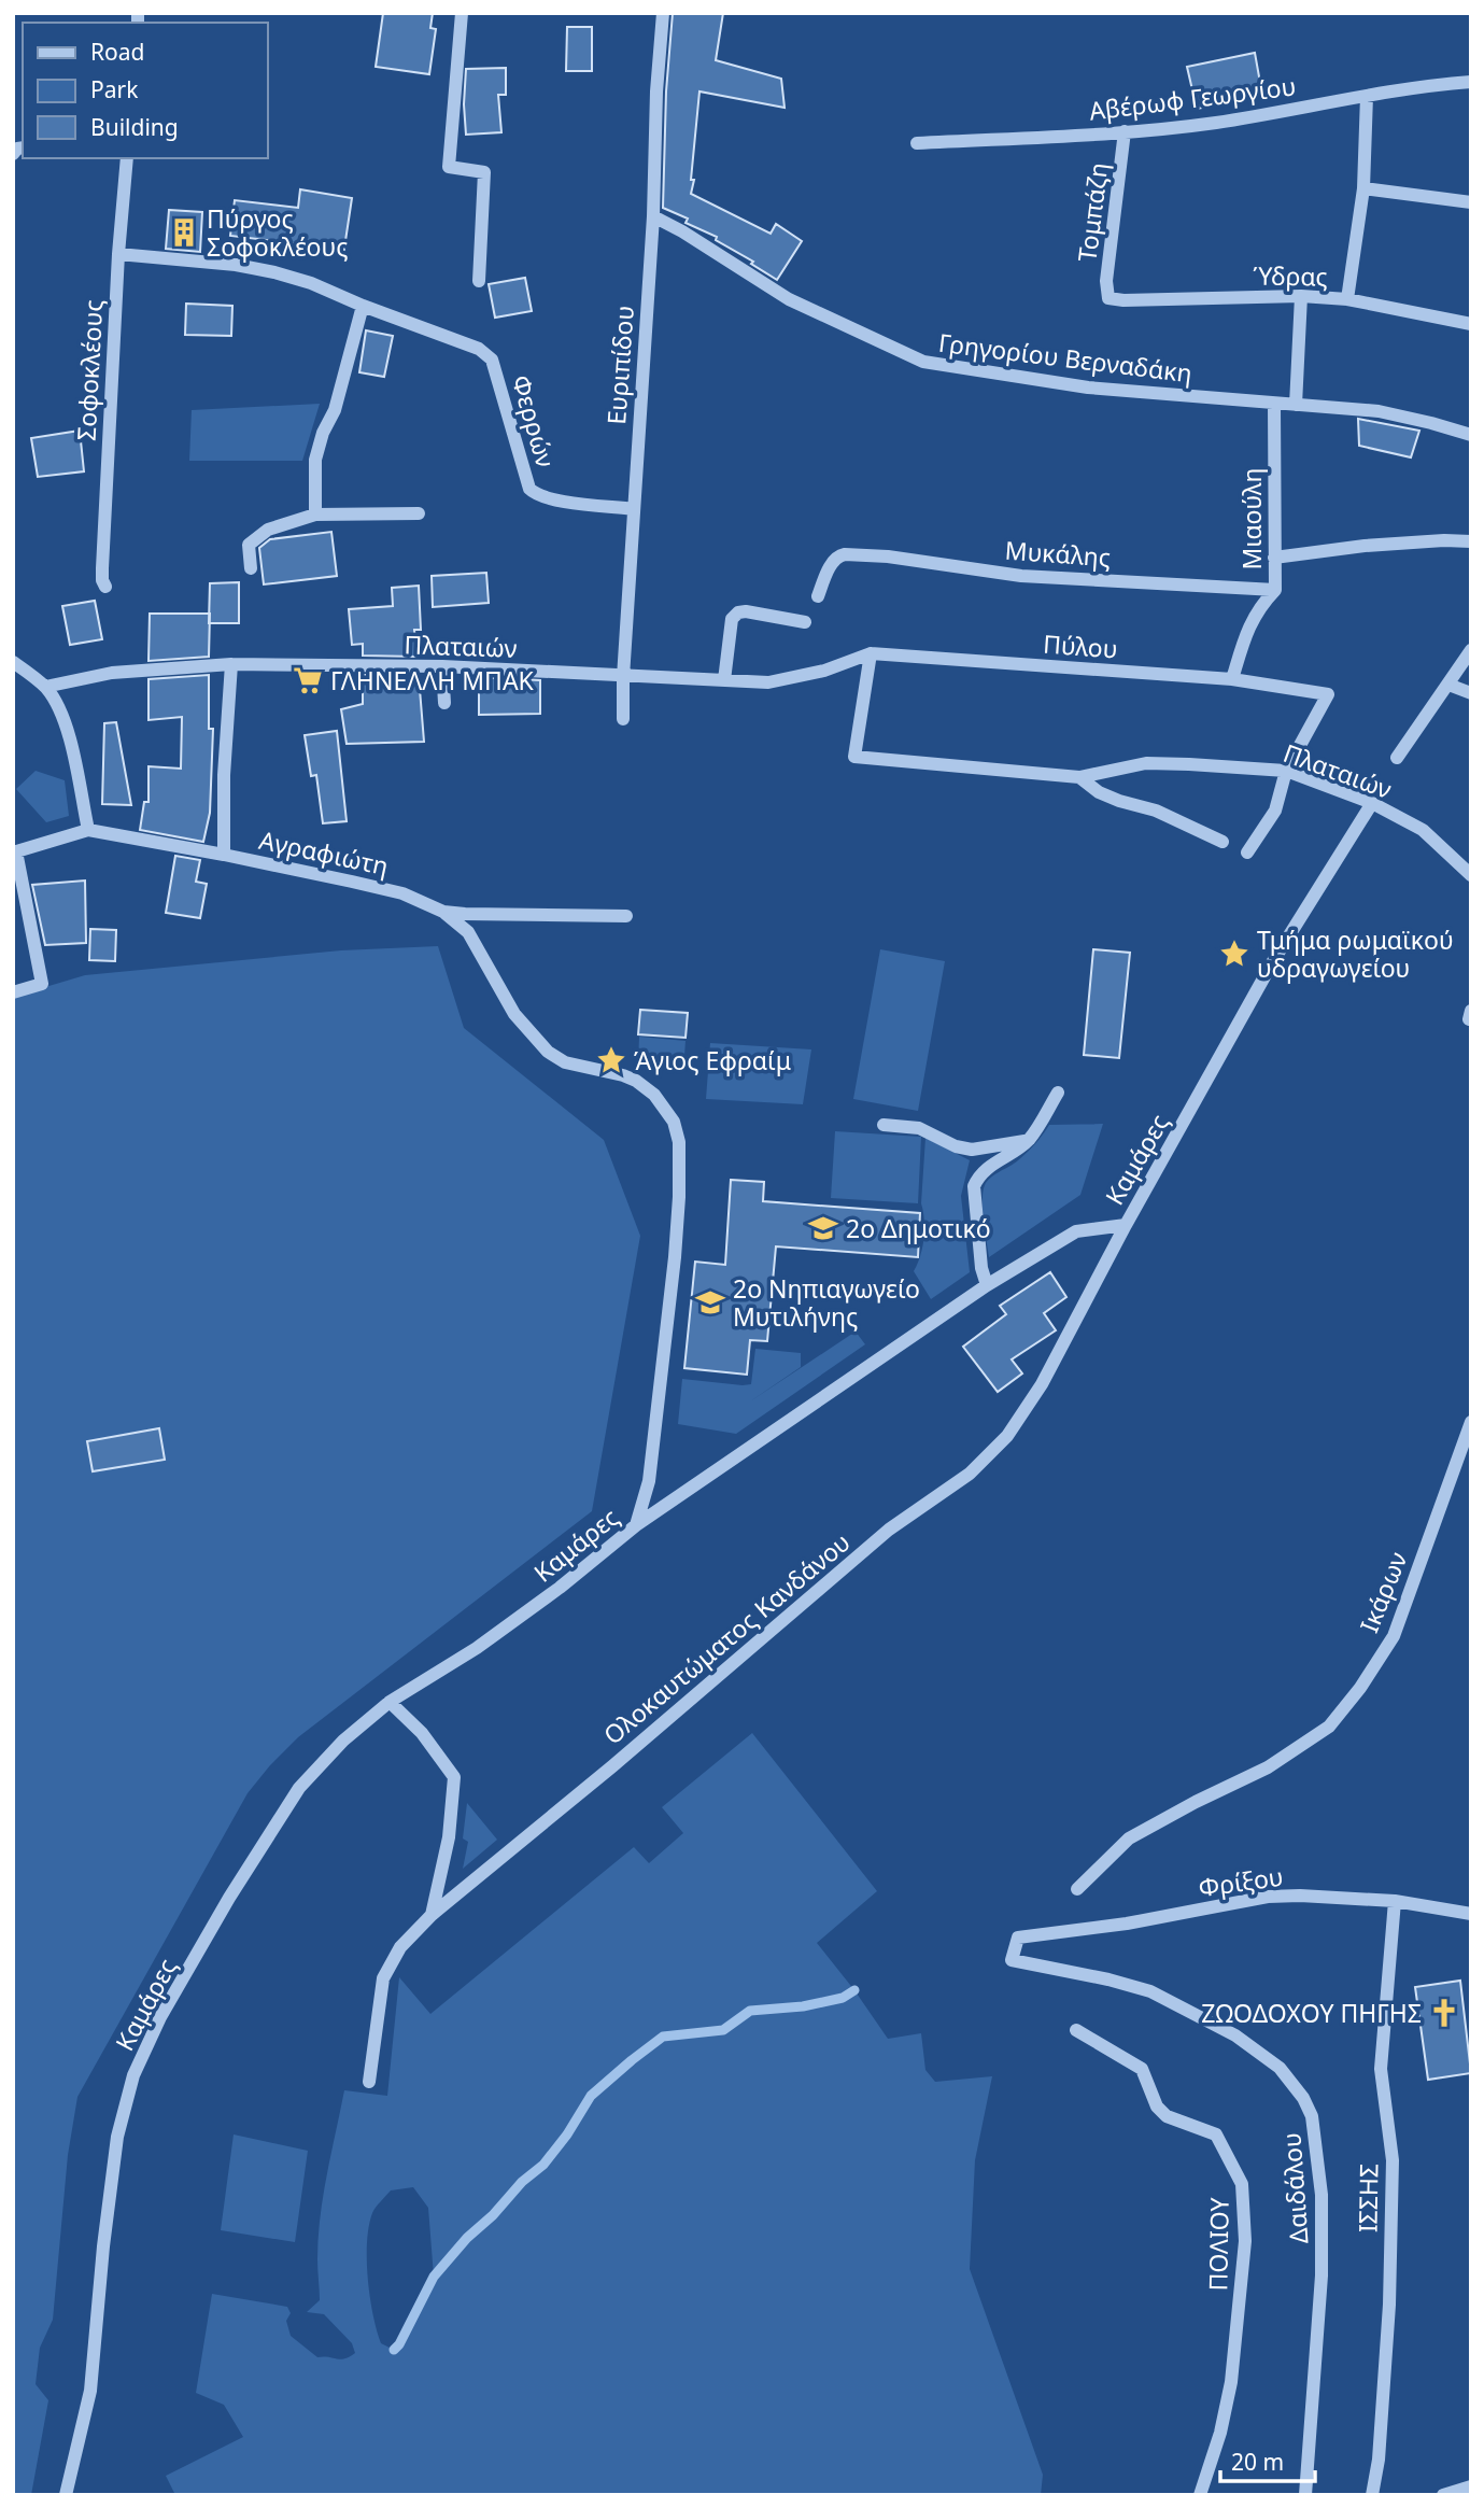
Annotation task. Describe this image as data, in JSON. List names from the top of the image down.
{
  "streets": {
    "street": [
      "Αβέρωφ Γεωργίου",
      "Τομπάζη",
      "Ύδρας",
      "Γρηγορίου Βερναδάκη",
      "Ευριπίδου",
      "Σοφοκλέους",
      "Φερρών",
      "Μιαούλη",
      "Μυκάλης",
      "Πλαταιών",
      "Πύλου",
      "Αγραφιώτη",
      "Καμάρες",
      "Ικάρων",
      "Ολοκαυτώματος Κανδάνου",
      "Φρίξου",
      "Δαιδάλου",
      "ΙΣΣΗΣ",
      "ΠΟΛΙΟΥ"
    ]
  },
  "crossings": [
    ["Αβέρωφ Γεωργίου", "Τομπάζη"],
    ["Τομπάζη", "Ύδρας"],
    ["Γρηγορίου Βερναδάκη", "Ευριπίδου"],
    ["Γρηγορίου Βερναδάκη", "Μιαούλη"],
    ["Ευριπίδου", "Φερρών"],
    ["Ευριπίδου", "Πλαταιών"],
    ["Μιαούλη", "Μυκάλης"],
    ["Μιαούλη", "Πύλου"],
    ["Πλαταιών", "Πύλου"],
    ["Πλαταιών", "Καμάρες"],
    ["Καμάρες", "Ολοκαυτώματος Κανδάνου"],
    ["Φρίξου", "Δαιδάλου"],
    ["Φρίξου", "ΙΣΣΗΣ"]
  ],
  "places": {
    "building": ["Πύργος Σοφοκλέους"],
    "supermarket": ["ΓΛΗΝΕΛΛΗ ΜΠΑΚ"],
    "place": ["Τμήμα ρωμαϊκού υδραγωγείου", "Άγιος Εφραίμ"],
    "school or university": ["2ο Δημοτικό", "2ο Νηπιαγωγείο Μυτιλήνης"],
    "church": ["ΖΩΟΔΟΧΟΥ ΠΗΓΗΣ"]
  },
  "legend": ["Road", "Park", "Building"],
  "scale_bar": "20 m"
}
